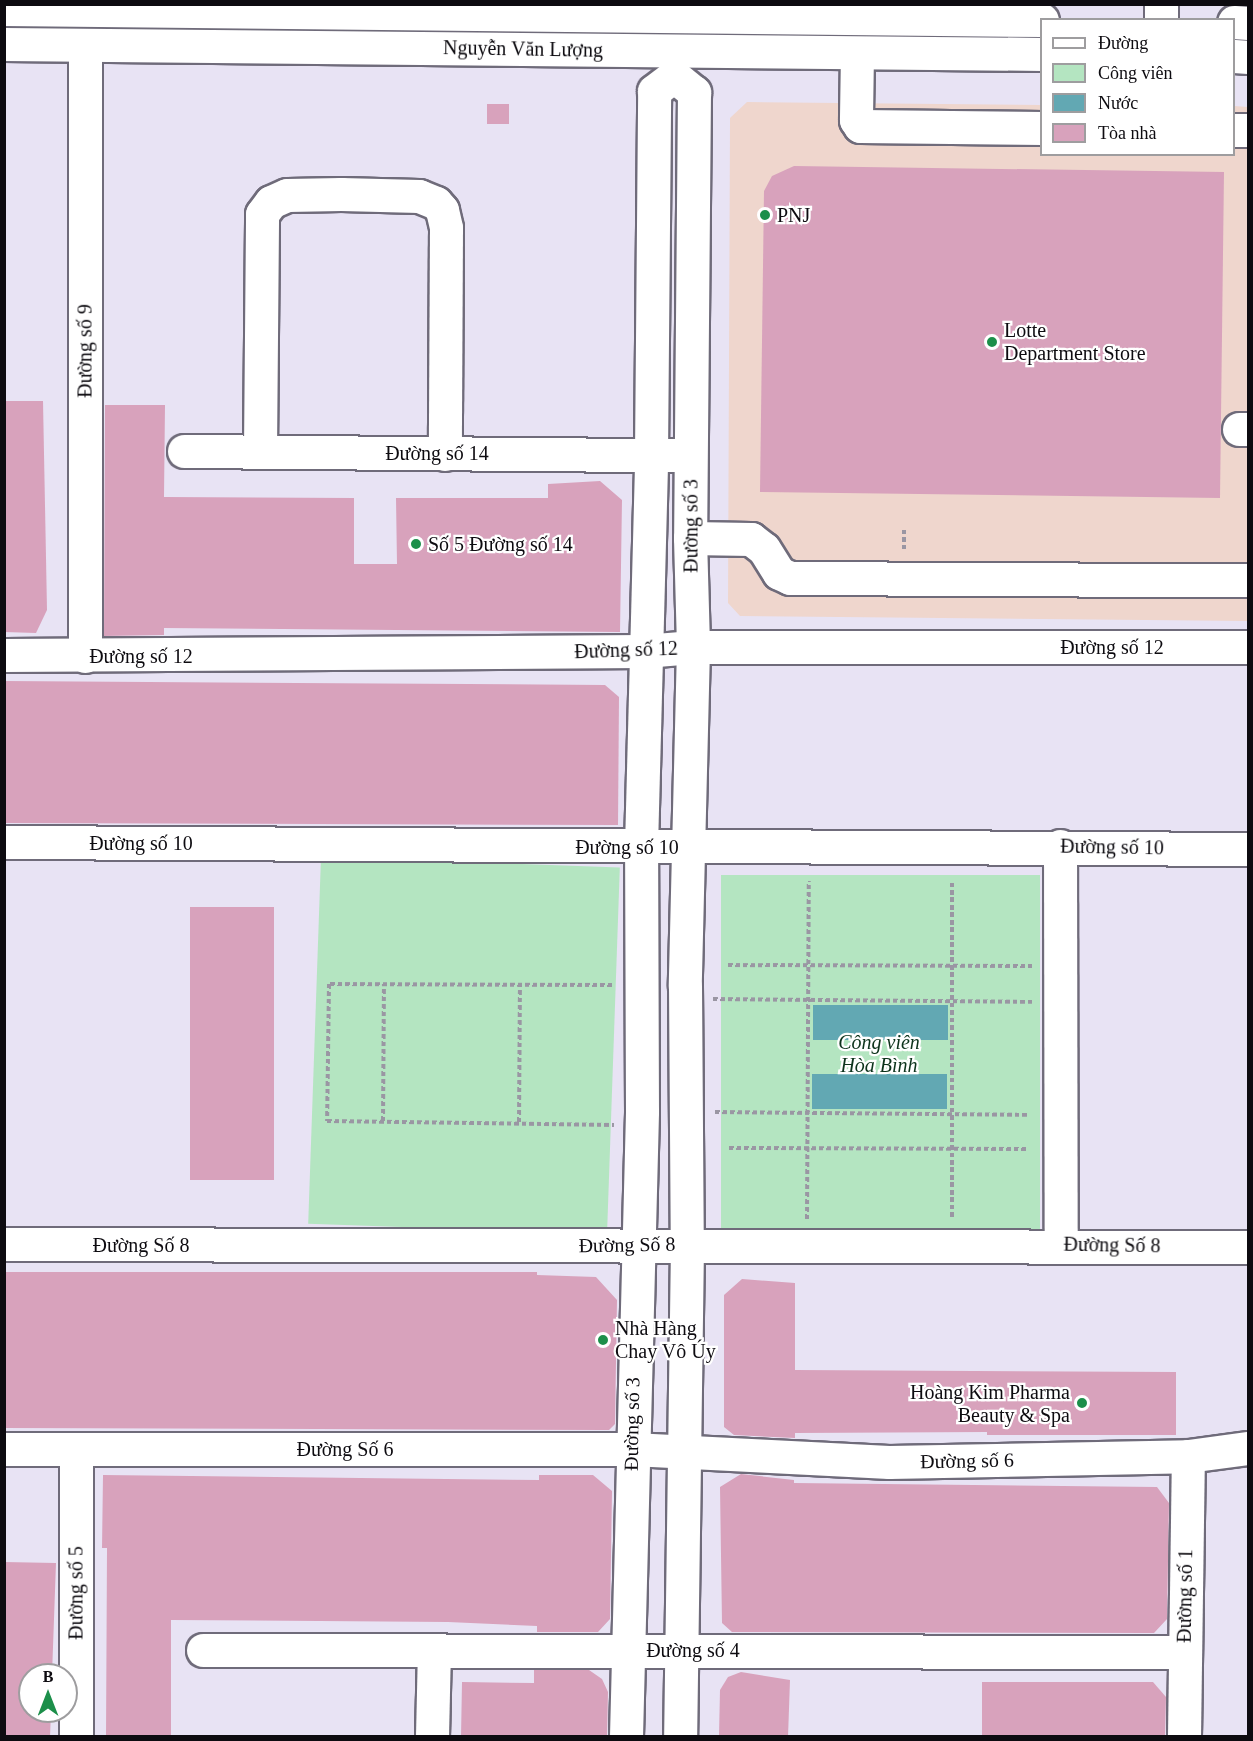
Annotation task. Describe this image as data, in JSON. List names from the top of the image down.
{
  "streets": {
    "street": [
      "Nguyễn Văn Lượng",
      "Đường số 9",
      "Đường số 14",
      "Đường số 3",
      "Đường số 12",
      "Đường số 10",
      "Đường Số 8",
      "Đường Số 6",
      "Đường số 6",
      "Đường số 5",
      "Đường số 1",
      "Đường số 4"
    ]
  },
  "crossings": [
    ["Nguyễn Văn Lượng", "Đường số 9"],
    ["Nguyễn Văn Lượng", "Đường số 3"],
    ["Đường số 9", "Đường số 12"],
    ["Đường số 14", "Đường số 3"],
    ["Đường số 3", "Đường số 12"],
    ["Đường số 3", "Đường số 10"],
    ["Đường số 3", "Đường Số 8"],
    ["Đường số 3", "Đường Số 6"],
    ["Đường số 3", "Đường số 6"],
    ["Đường số 3", "Đường số 4"],
    ["Đường Số 6", "Đường số 6"],
    ["Đường Số 6", "Đường số 5"],
    ["Đường số 6", "Đường số 1"],
    ["Đường số 1", "Đường số 4"]
  ],
  "parks": ["Công viên Hòa Bình"],
  "places": [
    "PNJ",
    "Lotte Department Store",
    "Số 5 Đường số 14",
    "Nhà Hàng Chay Vô Úy",
    "Hoàng Kim Pharma Beauty & Spa"
  ],
  "legend": [
    "Đường",
    "Công viên",
    "Nước",
    "Tòa nhà"
  ],
  "north": "top"
}
